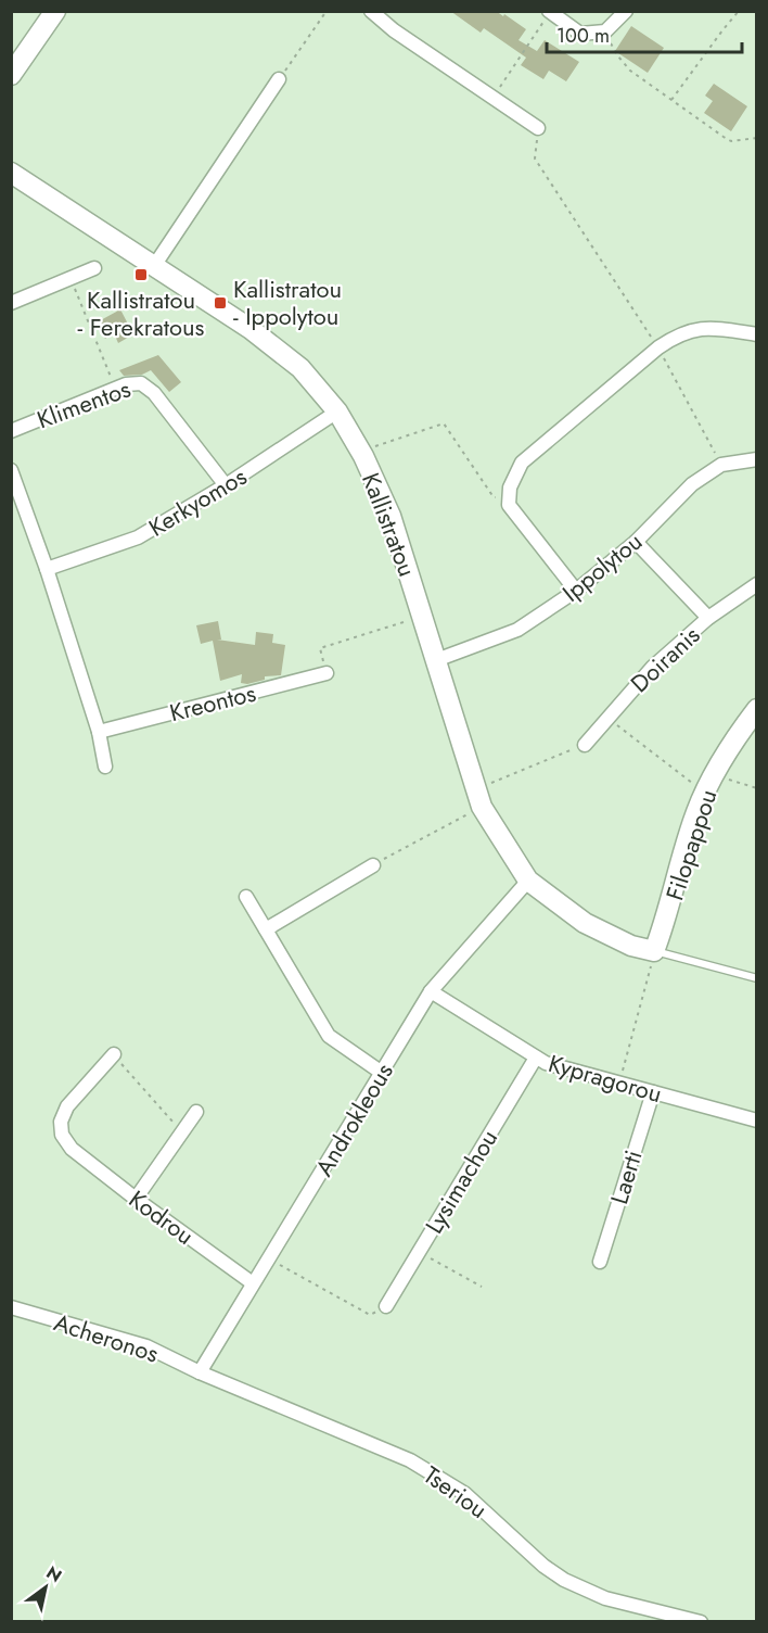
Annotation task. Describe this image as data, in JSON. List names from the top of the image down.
{
  "streets": {
    "street": [
      "Klimentos",
      "Kerkyomos",
      "Kallistratou",
      "Ippolytou",
      "Doiranis",
      "Kreontos",
      "Filopappou",
      "Kypragorou",
      "Androkleous",
      "Laerti",
      "Lysimachou",
      "Kodrou",
      "Acheronos",
      "Tseriou"
    ]
  },
  "crossings": [
    ["Klimentos", "Kerkyomos"],
    ["Kerkyomos", "Kallistratou"],
    ["Kallistratou", "Ippolytou"],
    ["Kallistratou", "Filopappou"],
    ["Kallistratou", "Androkleous"],
    ["Kypragorou", "Androkleous"],
    ["Kypragorou", "Laerti"],
    ["Kypragorou", "Lysimachou"],
    ["Androkleous", "Kodrou"],
    ["Androkleous", "Acheronos"],
    ["Androkleous", "Tseriou"],
    ["Acheronos", "Tseriou"]
  ],
  "places": {
    "transit": ["Kallistratou - Ferekratous", "Kallistratou - Ippolytou"]
  },
  "scale_bar": "100 m",
  "north": "top right"
}
